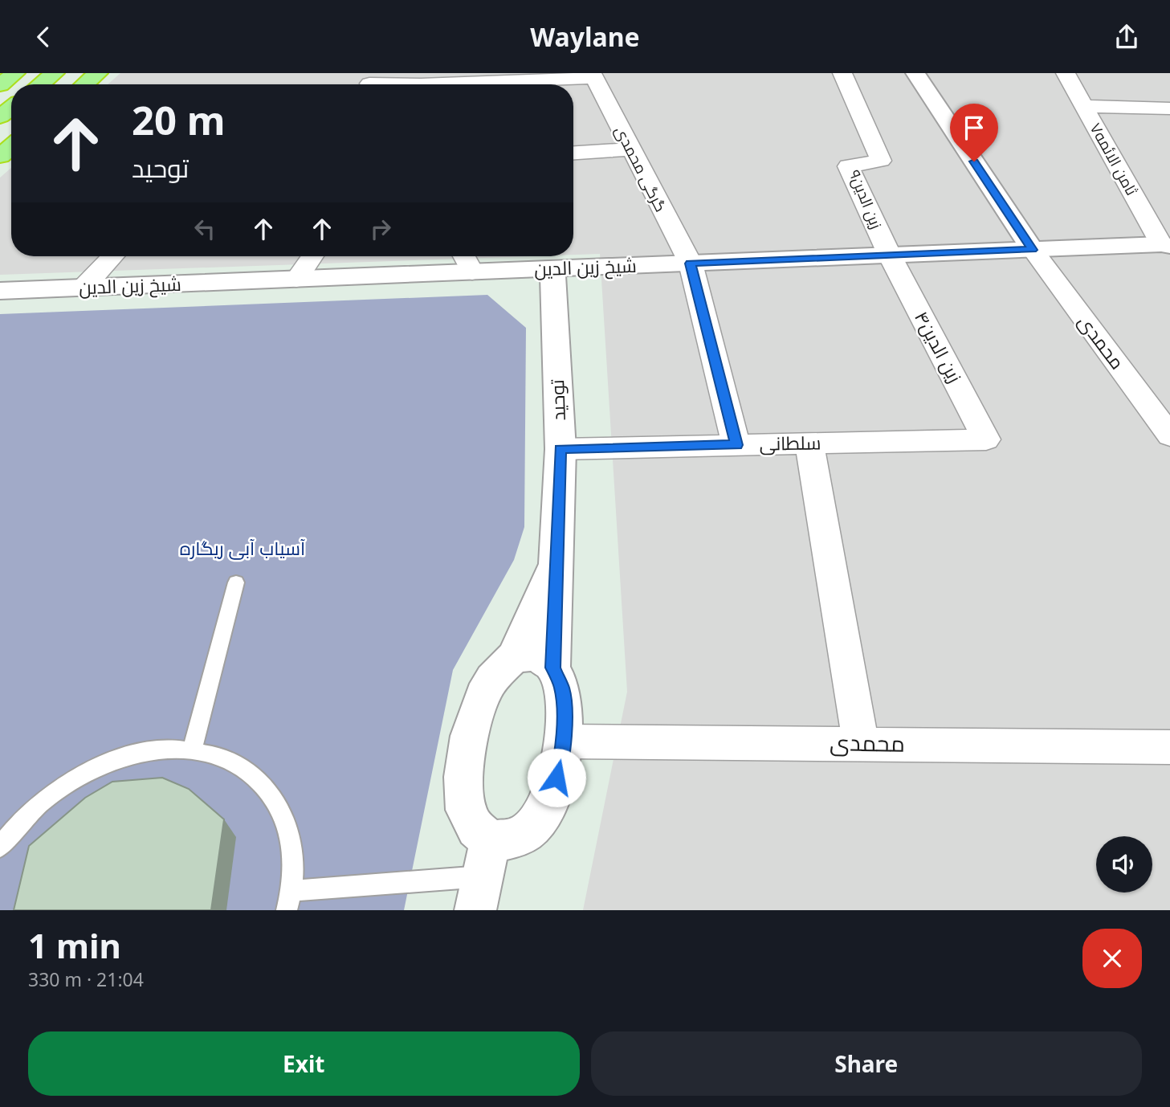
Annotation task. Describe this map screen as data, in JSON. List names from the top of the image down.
{
  "streets": {
    "street": [
      "ثامن الا‌ئمه۷",
      "گرگی محمدی",
      "زین الدین۹",
      "شیخ زین الدین",
      "محمدی",
      "زین الدین۴",
      "توحید",
      "سلطانی"
    ]
  },
  "crossings": [
    ["ثامن الا‌ئمه۷", "شیخ زین الدین"],
    ["گرگی محمدی", "شیخ زین الدین"],
    ["گرگی محمدی", "سلطانی"],
    ["زین الدین۹", "شیخ زین الدین"],
    ["زین الدین۹", "زین الدین۴"],
    ["شیخ زین الدین", "محمدی"],
    ["شیخ زین الدین", "زین الدین۴"],
    ["شیخ زین الدین", "توحید"],
    ["زین الدین۴", "سلطانی"],
    ["توحید", "سلطانی"]
  ],
  "parks": ["آسیاب آبی ریگاره"],
  "page": {
    "header": "Waylane",
    "turn": ["20 m", "توحید"],
    "heading": ["1 min", "330 m · 21:04"],
    "buttons": ["Exit", "Share"]
  }
}
